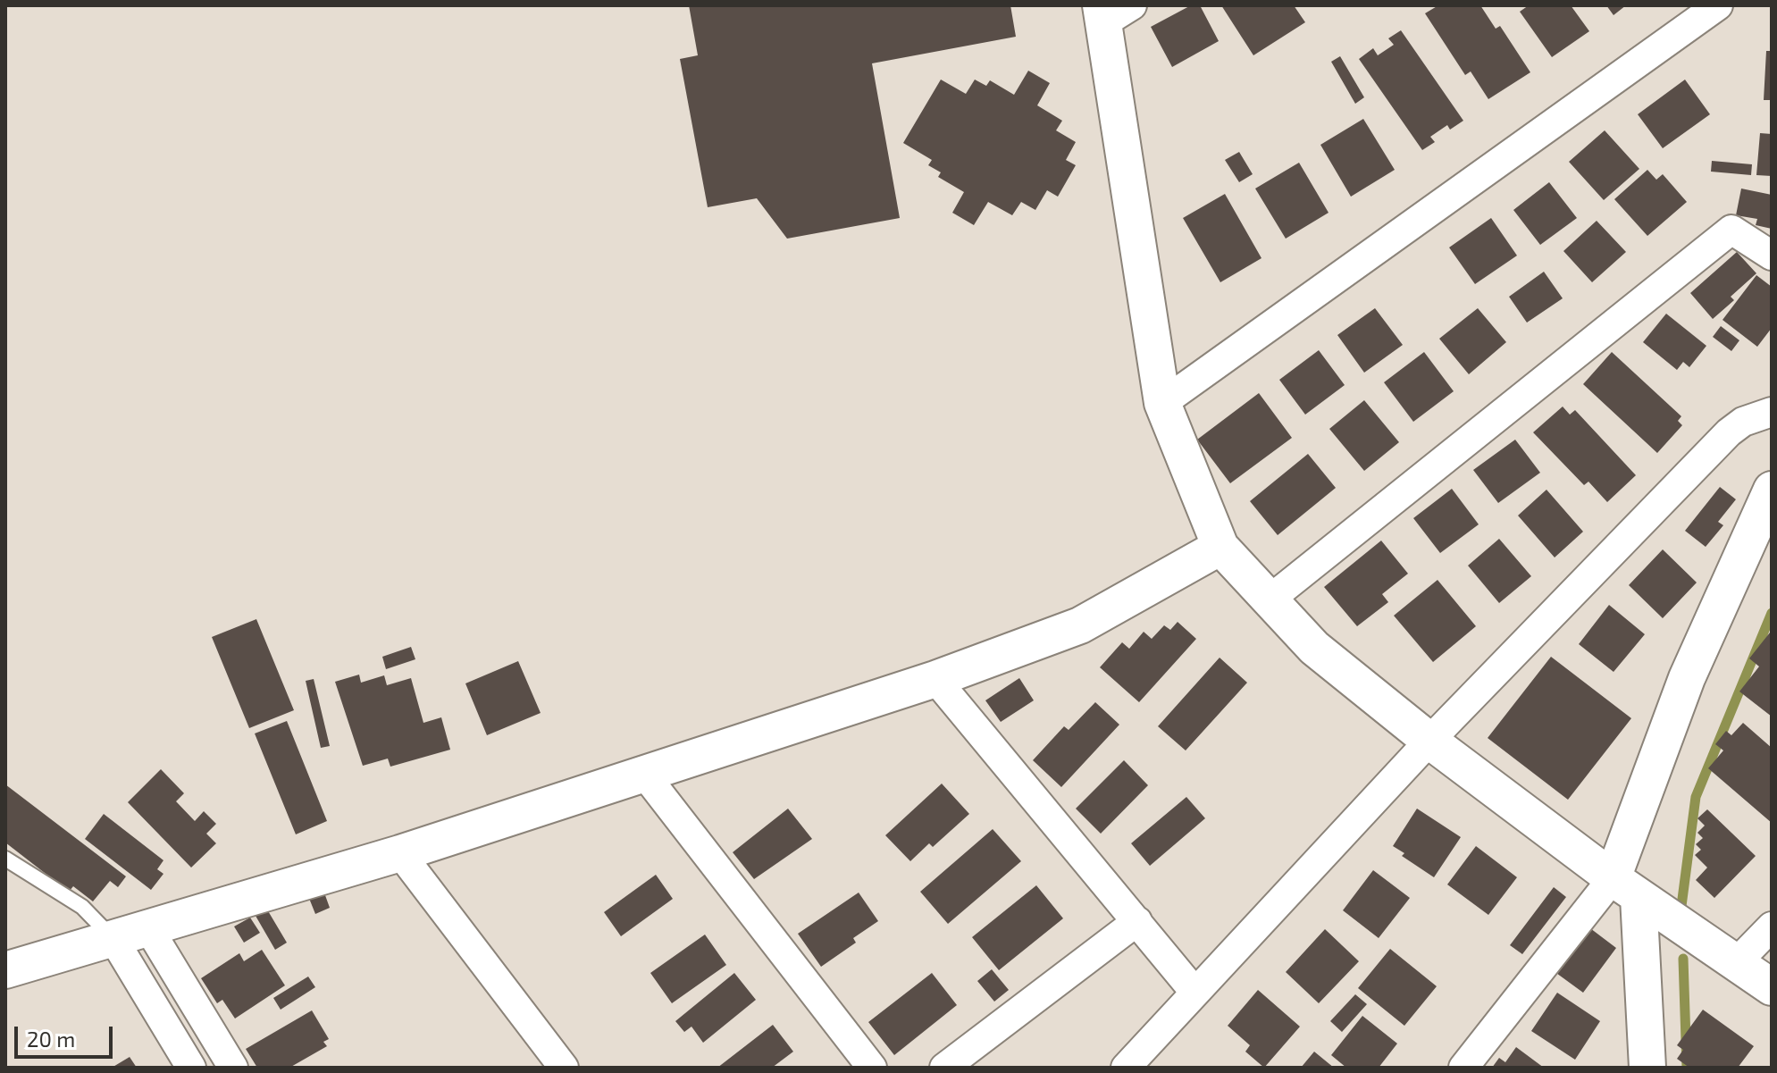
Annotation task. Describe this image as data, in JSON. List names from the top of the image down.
{
  "scale_bar": "20 m"
}
